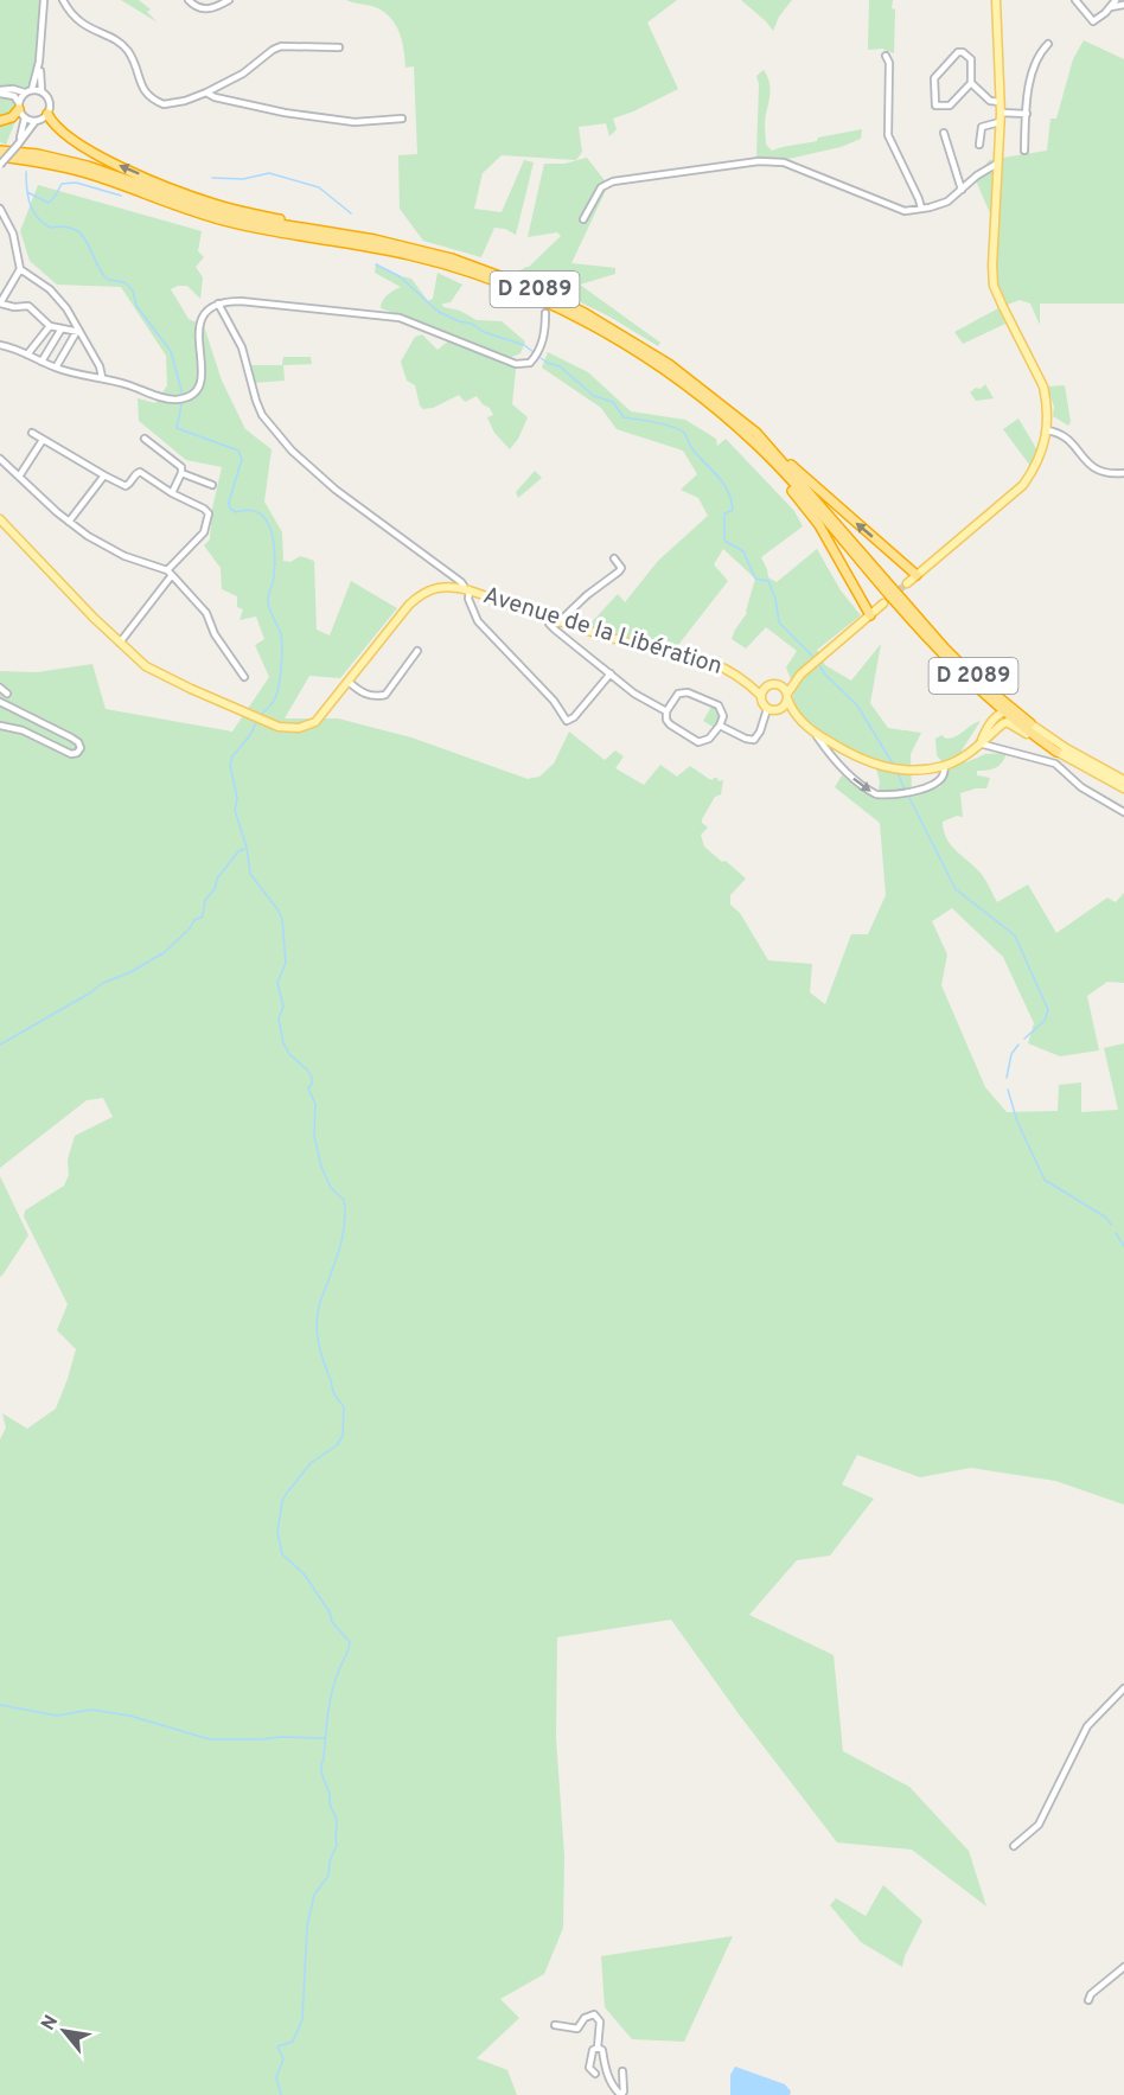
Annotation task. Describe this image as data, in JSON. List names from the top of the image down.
{
  "streets": {
    "highway": ["D 2089"],
    "main road": ["Avenue de la Libération"]
  },
  "north": "top left"
}
